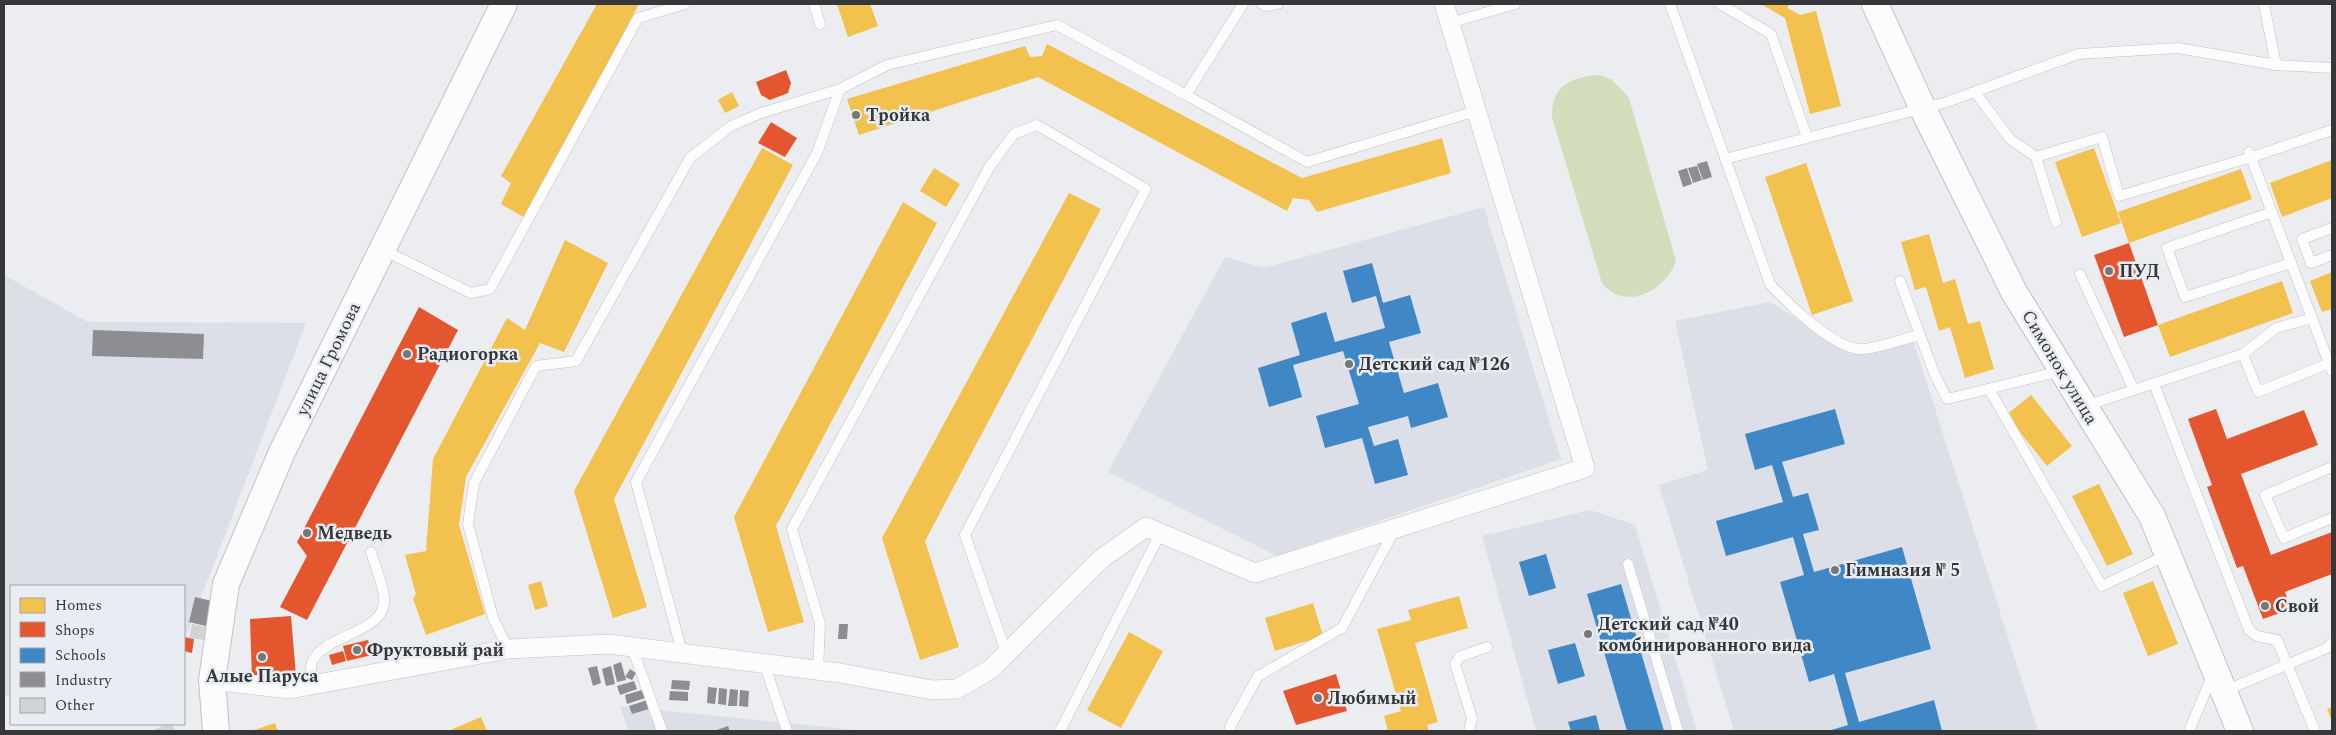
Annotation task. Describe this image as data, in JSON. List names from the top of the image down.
{
  "streets": {
    "street": ["улица Громова", "Симонок улица"]
  },
  "places": [
    "Тройка",
    "ПУД",
    "Радиогорка",
    "Детский сад №126",
    "Медведь",
    "Гимназия № 5",
    "Свой",
    "Детский сад №40 комбинированного вида",
    "Фруктовый рай",
    "Алые Паруса",
    "Любимый"
  ],
  "legend": [
    "Homes",
    "Shops",
    "Schools",
    "Industry",
    "Other"
  ]
}
